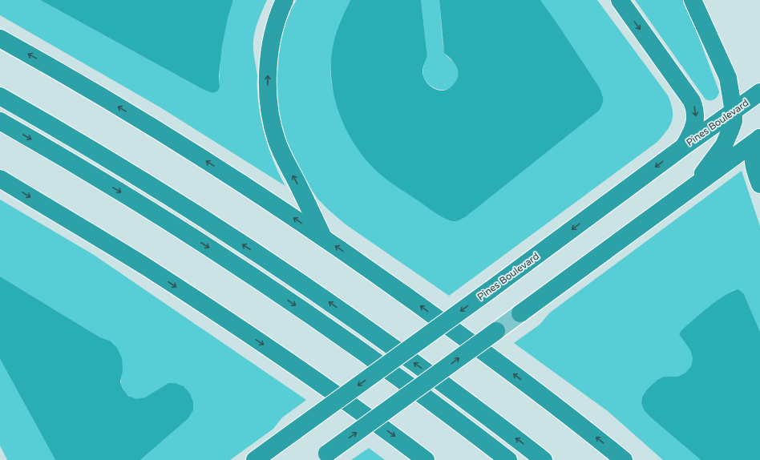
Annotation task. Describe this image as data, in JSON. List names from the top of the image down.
{
  "streets": {
    "highway": ["Pines Boulevard"]
  }
}
